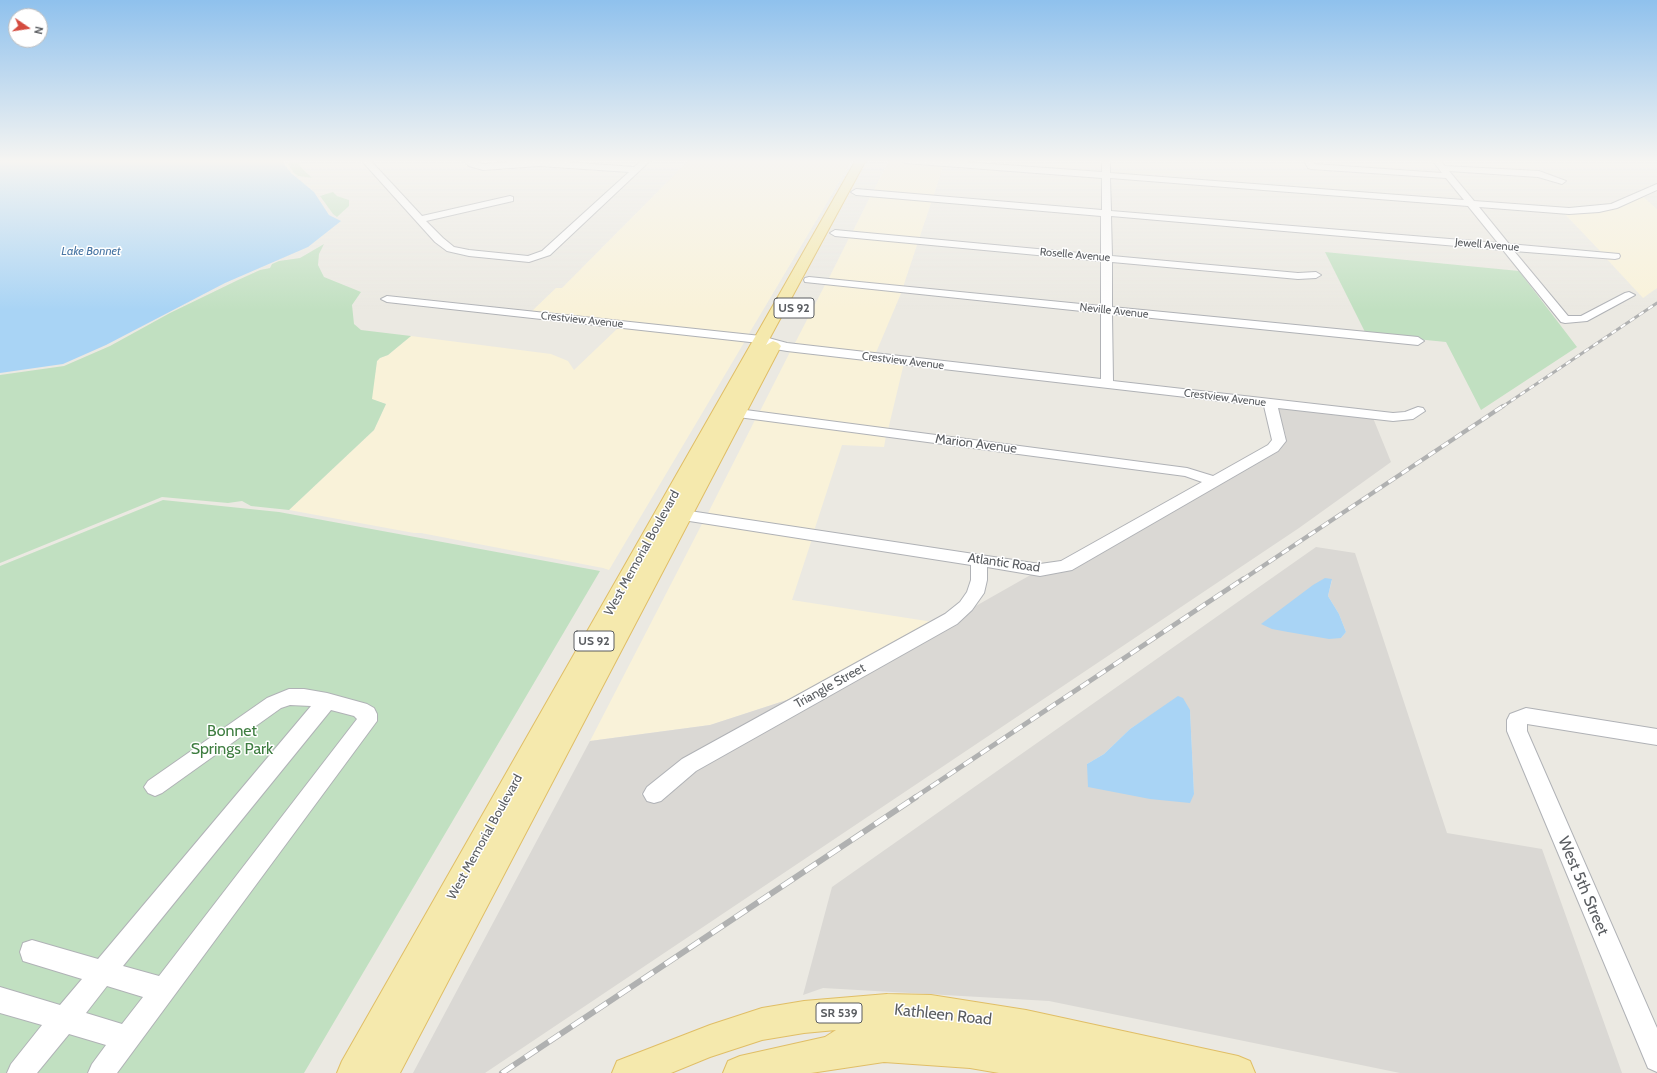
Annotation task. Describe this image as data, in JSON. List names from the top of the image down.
{
  "streets": {
    "main road": [
      "US 92",
      "West Memorial Boulevard",
      "SR 539",
      "Kathleen Road"
    ],
    "street": [
      "Jewell Avenue",
      "Roselle Avenue",
      "Neville Avenue",
      "Crestview Avenue",
      "Marion Avenue",
      "Atlantic Road",
      "Triangle Street",
      "West 5th Street"
    ]
  },
  "crossings": [
    ["Roselle Avenue", "West Memorial Boulevard"],
    ["Neville Avenue", "West Memorial Boulevard"],
    ["Crestview Avenue", "West Memorial Boulevard"],
    ["Crestview Avenue", "Atlantic Road"],
    ["Marion Avenue", "West Memorial Boulevard"],
    ["Marion Avenue", "Atlantic Road"],
    ["West Memorial Boulevard", "Atlantic Road"],
    ["Atlantic Road", "Triangle Street"]
  ],
  "water": ["Lake Bonnet"],
  "parks": ["Bonnet Springs Park"],
  "north": "right"
}
